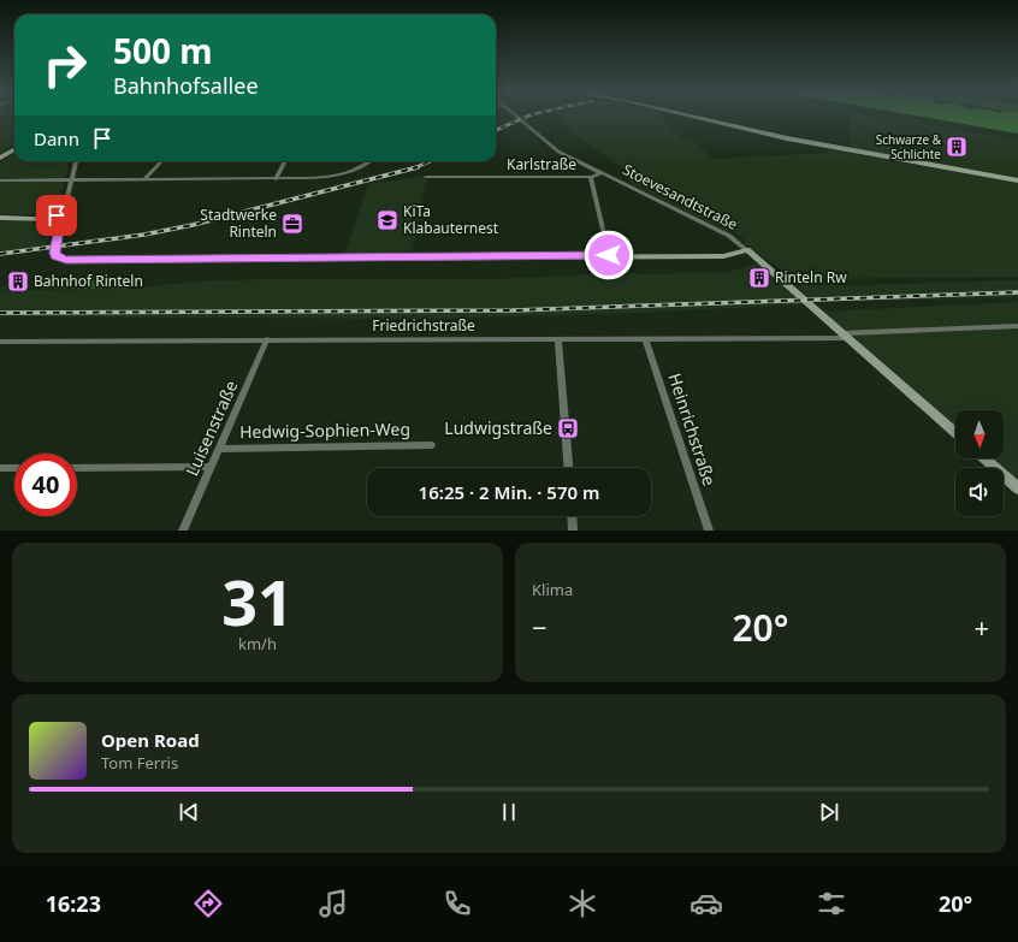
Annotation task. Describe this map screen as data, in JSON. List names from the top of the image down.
{
  "streets": {
    "street": [
      "Karlstraße",
      "Stoevesandtstraße",
      "Friedrichstraße",
      "Luisenstraße",
      "Heinrichstraße",
      "Hedwig-Sophien-Weg"
    ]
  },
  "crossings": [
    ["Karlstraße", "Stoevesandtstraße"],
    ["Stoevesandtstraße", "Friedrichstraße"],
    ["Friedrichstraße", "Luisenstraße"],
    ["Friedrichstraße", "Heinrichstraße"],
    ["Luisenstraße", "Hedwig-Sophien-Weg"]
  ],
  "places": {
    "building": ["Schwarze & Schlichte", "Rinteln Rw", "Bahnhof Rinteln"],
    "school or university": ["KiTa Klabauternest"],
    "office": ["Stadtwerke Rinteln"],
    "bus stop": ["Ludwigstraße"]
  },
  "north": "bottom",
  "page": {
    "turn": ["500 m", "Bahnhofsallee"],
    "then": "Dann",
    "limit": "40",
    "trip": "16:25 · 2 Min. · 570 m",
    "tile": [
      ["31", "km/h"],
      "Klima"
    ],
    "heat": ["−", "20°", "+"],
    "song": ["Open Road", "Tom Ferris"],
    "tabs": ["16:23", "20°"]
  }
}
